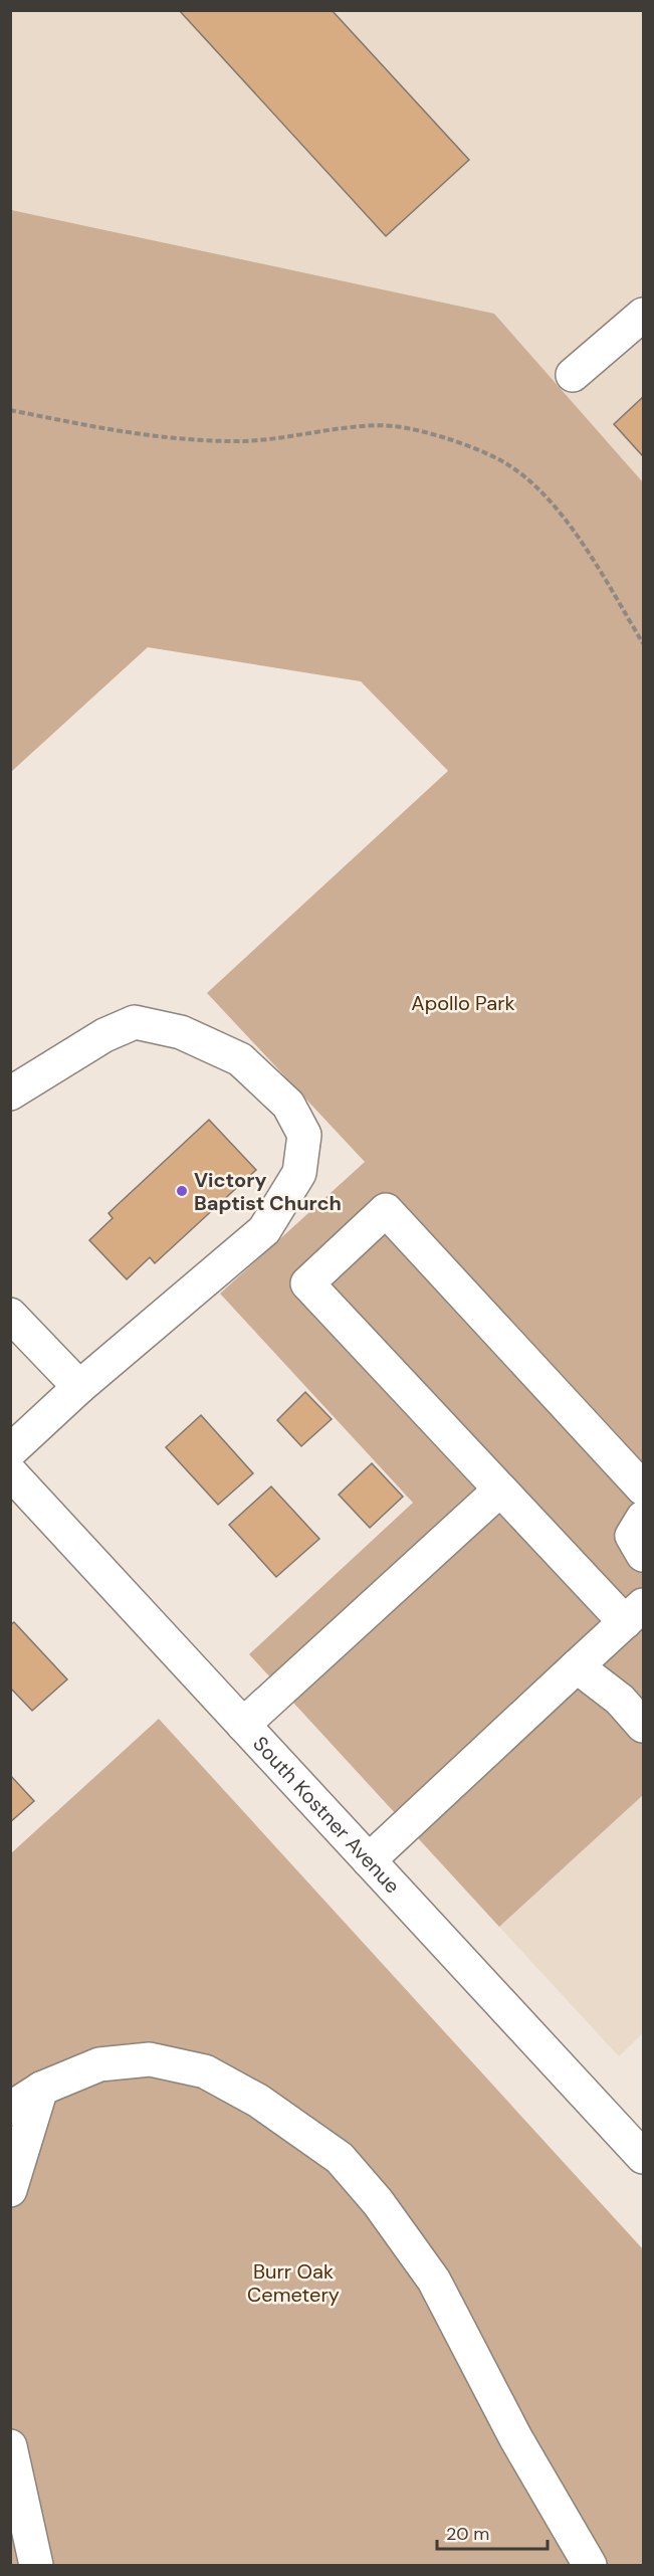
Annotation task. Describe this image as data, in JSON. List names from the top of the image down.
{
  "streets": {
    "street": ["South Kostner Avenue"]
  },
  "parks": ["Apollo Park", "Burr Oak Cemetery"],
  "places": ["Victory Baptist Church"],
  "scale_bar": "20 m"
}
